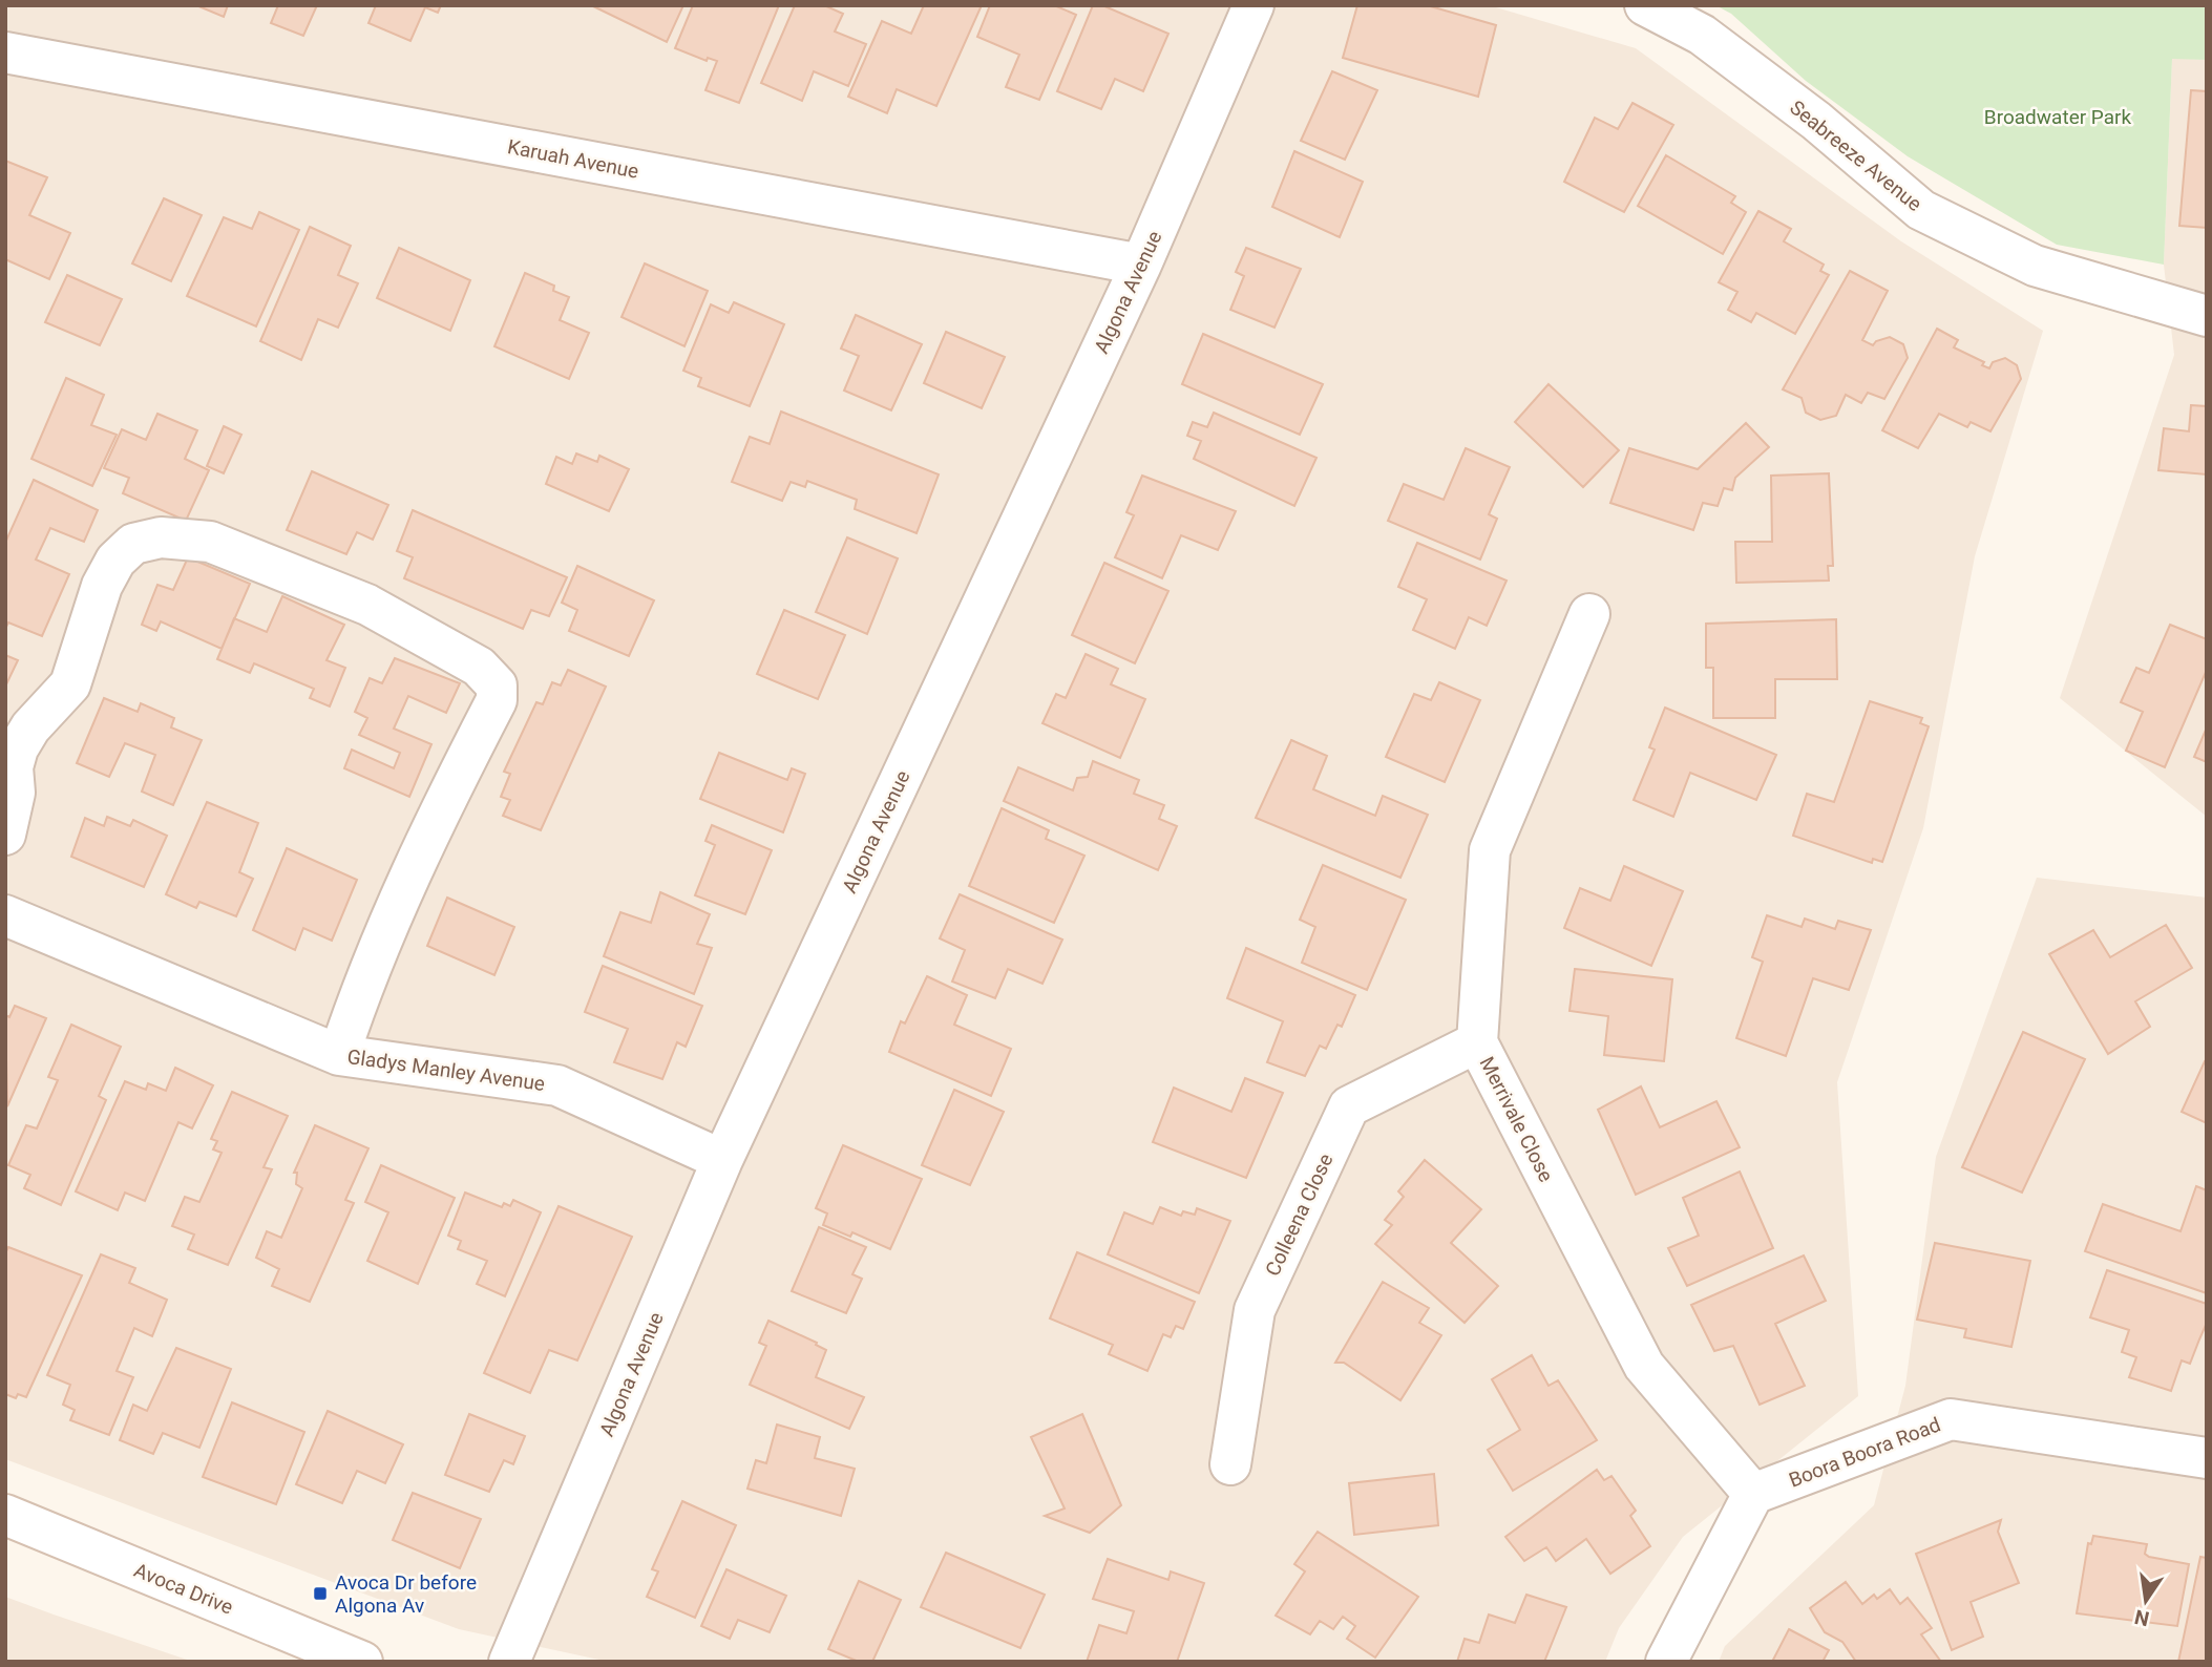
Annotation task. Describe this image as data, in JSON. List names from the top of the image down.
{
  "streets": {
    "street": [
      "Seabreeze Avenue",
      "Karuah Avenue",
      "Algona Avenue",
      "Gladys Manley Avenue",
      "Merrivale Close",
      "Colleena Close",
      "Boora Boora Road",
      "Avoca Drive"
    ]
  },
  "crossings": [
    ["Karuah Avenue", "Algona Avenue"],
    ["Algona Avenue", "Gladys Manley Avenue"],
    ["Merrivale Close", "Colleena Close"],
    ["Merrivale Close", "Boora Boora Road"]
  ],
  "parks": ["Broadwater Park"],
  "places": {
    "transit": ["Avoca Dr before Algona Av"]
  },
  "north": "bottom"
}
